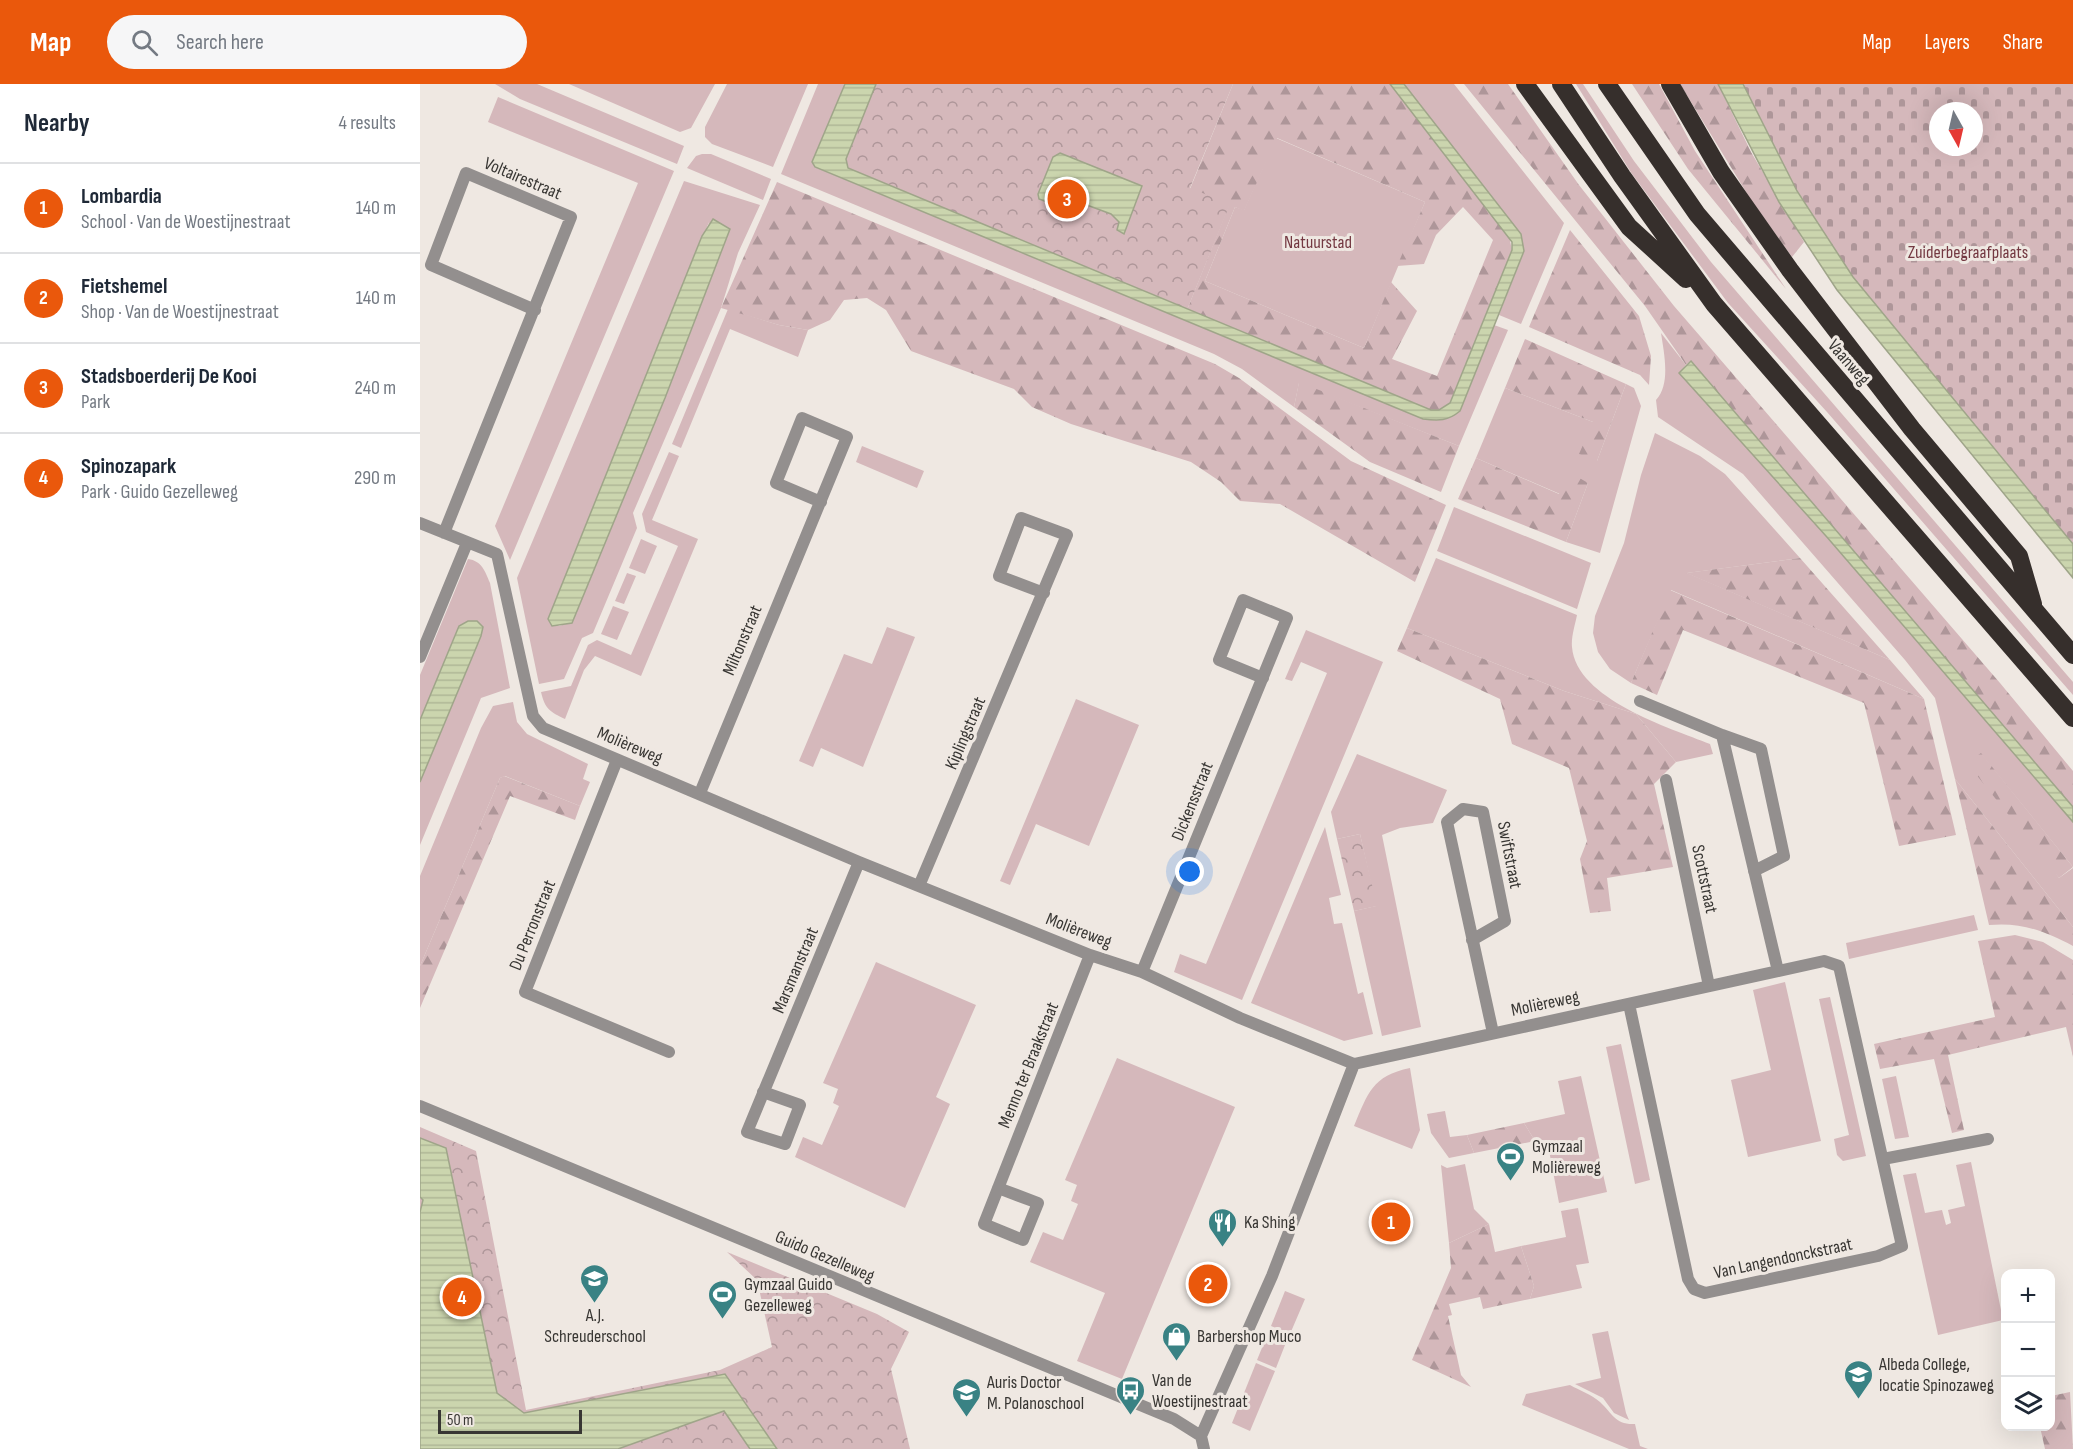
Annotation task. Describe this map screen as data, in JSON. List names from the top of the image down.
{
  "streets": {
    "highway": ["Vaanweg"],
    "street": [
      "Voltairestraat",
      "Miltonstraat",
      "Kiplingstraat",
      "Molièreweg",
      "Dickensstraat",
      "Swiftstraat",
      "Scottstraat",
      "Du Perronstraat",
      "Marsmanstraat",
      "Menno ter Braakstraat",
      "Guido Gezelleweg",
      "Van Langendonckstraat"
    ]
  },
  "crossings": [
    ["Voltairestraat", "Molièreweg"],
    ["Miltonstraat", "Molièreweg"],
    ["Kiplingstraat", "Molièreweg"],
    ["Molièreweg", "Dickensstraat"],
    ["Molièreweg", "Swiftstraat"],
    ["Molièreweg", "Scottstraat"],
    ["Molièreweg", "Du Perronstraat"],
    ["Molièreweg", "Marsmanstraat"],
    ["Molièreweg", "Menno ter Braakstraat"],
    ["Molièreweg", "Van Langendonckstraat"]
  ],
  "parks": ["Natuurstad", "Zuiderbegraafplaats"],
  "places": {
    "sports": ["Gymzaal Molièreweg", "Gymzaal Guido Gezelleweg"],
    "restaurant": ["Ka Shing"],
    "school or university": ["A.J. Schreuderschool", "Albeda College, locatie Spinozaweg", "Auris Doctor M. Polanoschool"],
    "shop": ["Barbershop Muco"],
    "bus stop": ["Van de Woestijnestraat"]
  },
  "scale_bar": "50 m",
  "north": "bottom",
  "page": {
    "header": "Map",
    "search": "Search here",
    "nav": ["Map", "Layers", "Share"],
    "heading": ["Nearby", "4 results"],
    "list": [
      {
        "mark": "1",
        "name": "Lombardia",
        "note": "School · Van de Woestijnestraat",
        "value": "140 m"
      },
      {
        "mark": "2",
        "name": "Fietshemel",
        "note": "Shop · Van de Woestijnestraat",
        "value": "140 m"
      },
      {
        "mark": "3",
        "name": "Stadsboerderij De Kooi",
        "note": "Park",
        "value": "240 m"
      },
      {
        "mark": "4",
        "name": "Spinozapark",
        "note": "Park · Guido Gezelleweg",
        "value": "290 m"
      }
    ],
    "pins": [
      "3",
      "1",
      "2",
      "4"
    ],
    "map_buttons": ["+", "−"],
    "scale": "50 m"
  }
}
